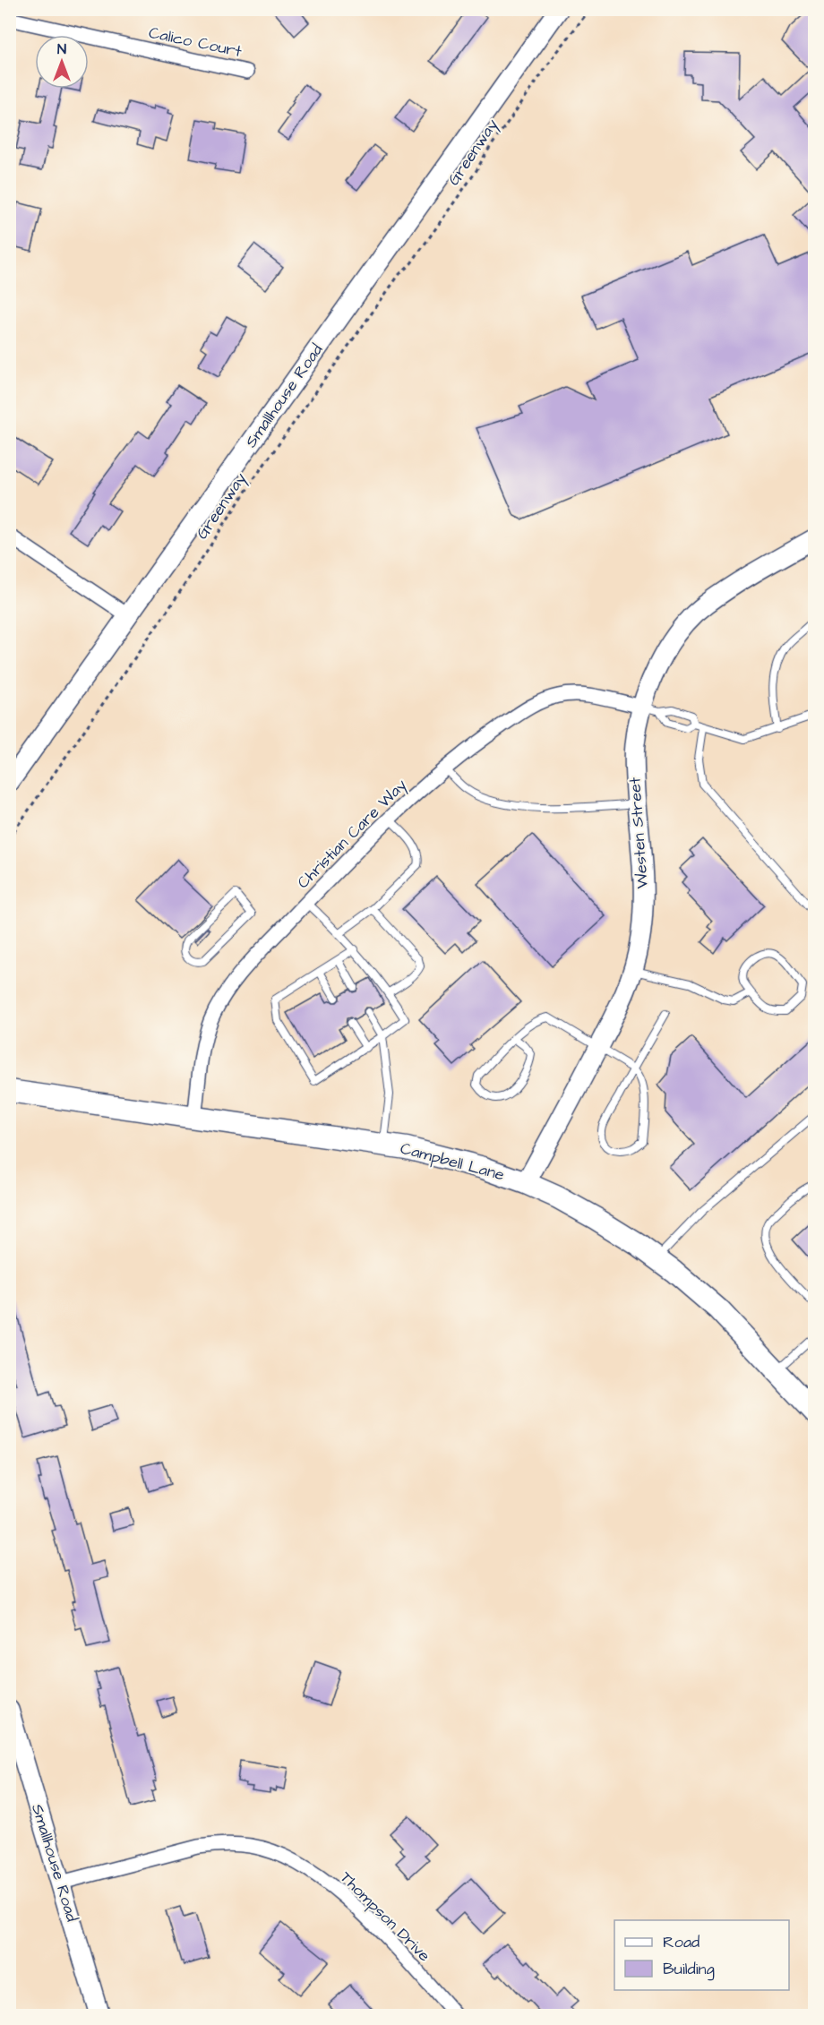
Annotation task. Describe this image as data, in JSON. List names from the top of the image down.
{
  "streets": {
    "main road": ["Campbell Lane"],
    "street": [
      "Calico Court",
      "Smallhouse Road",
      "Westen Street",
      "Christian Care Way",
      "Thompson Drive"
    ],
    "path": ["Greenway"]
  },
  "crossings": [
    ["Smallhouse Road", "Thompson Drive"],
    ["Westen Street", "Christian Care Way"],
    ["Westen Street", "Campbell Lane"],
    ["Christian Care Way", "Campbell Lane"]
  ],
  "legend": ["Road", "Building"],
  "north": "top"
}
